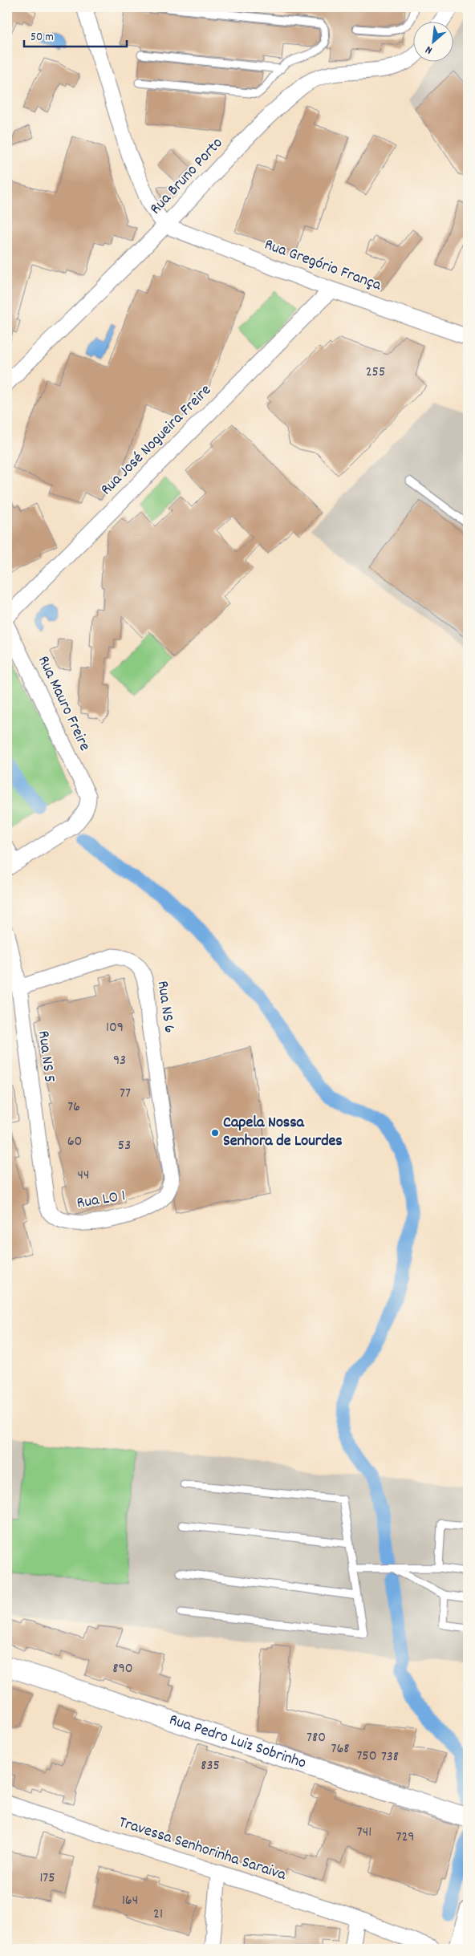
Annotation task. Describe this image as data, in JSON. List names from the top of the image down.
{
  "streets": {
    "street": [
      "Rua Bruno Porto",
      "Rua Gregório França",
      "Rua José Nogueira Freire",
      "Rua Mauro Freire",
      "Rua NS 6",
      "Rua NS 5",
      "Rua LO 1",
      "Rua Pedro Luiz Sobrinho",
      "Travessa Senhorinha Saraiva"
    ]
  },
  "crossings": [
    ["Rua Bruno Porto", "Rua Gregório França"],
    ["Rua Gregório França", "Rua José Nogueira Freire"],
    ["Rua NS 6", "Rua NS 5"],
    ["Rua NS 6", "Rua LO 1"],
    ["Rua NS 5", "Rua LO 1"]
  ],
  "places": ["Capela Nossa Senhora de Lourdes"],
  "house_numbers": [
    "255",
    "109",
    "93",
    "77",
    "76",
    "60",
    "53",
    "44",
    "890",
    "780",
    "768",
    "750",
    "738",
    "835",
    "741",
    "729",
    "175",
    "164",
    "21"
  ],
  "scale_bar": "50 m",
  "north": "bottom left"
}
